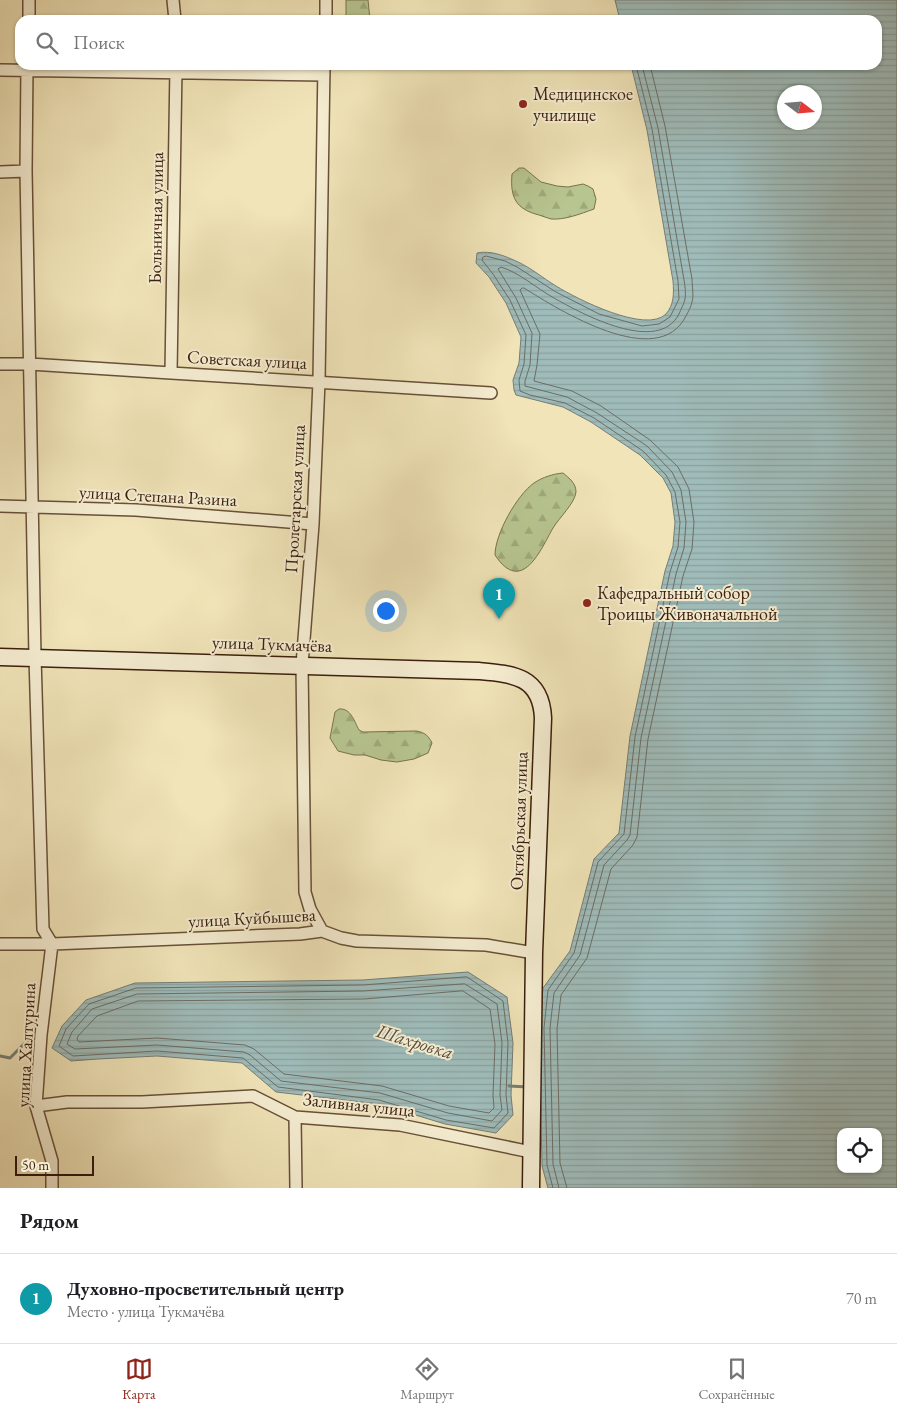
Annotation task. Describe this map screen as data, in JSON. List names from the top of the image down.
{
  "streets": {
    "street": [
      "Больничная улица",
      "Советская улица",
      "улица Степана Разина",
      "Пролетарская улица",
      "улица Тукмачёва",
      "Октябрьская улица",
      "улица Куйбышева",
      "улица Халтурина",
      "Заливная улица"
    ]
  },
  "crossings": [
    ["Больничная улица", "Советская улица"],
    ["Советская улица", "Пролетарская улица"],
    ["Советская улица", "улица Халтурина"],
    ["улица Степана Разина", "Пролетарская улица"],
    ["улица Степана Разина", "улица Халтурина"],
    ["Пролетарская улица", "улица Тукмачёва"],
    ["Пролетарская улица", "улица Куйбышева"],
    ["улица Тукмачёва", "Октябрьская улица"],
    ["улица Тукмачёва", "улица Халтурина"],
    ["Октябрьская улица", "улица Куйбышева"],
    ["Октябрьская улица", "Заливная улица"],
    ["улица Куйбышева", "улица Халтурина"],
    ["улица Халтурина", "Заливная улица"]
  ],
  "water": ["Шахровка"],
  "places": ["Медицинское училище", "Кафедральный собор Троицы Живоначальной"],
  "scale_bar": "50 m",
  "north": "right",
  "page": {
    "search": "Поиск",
    "pins": "1",
    "scale": "50 m",
    "heading": "Рядом",
    "list": [
      {
        "mark": "1",
        "name": "Духовно-просветительный центр",
        "note": "Место · улица Тукмачёва",
        "value": "70 m"
      }
    ],
    "nav": ["Карта", "Маршрут", "Сохранённые"]
  }
}
